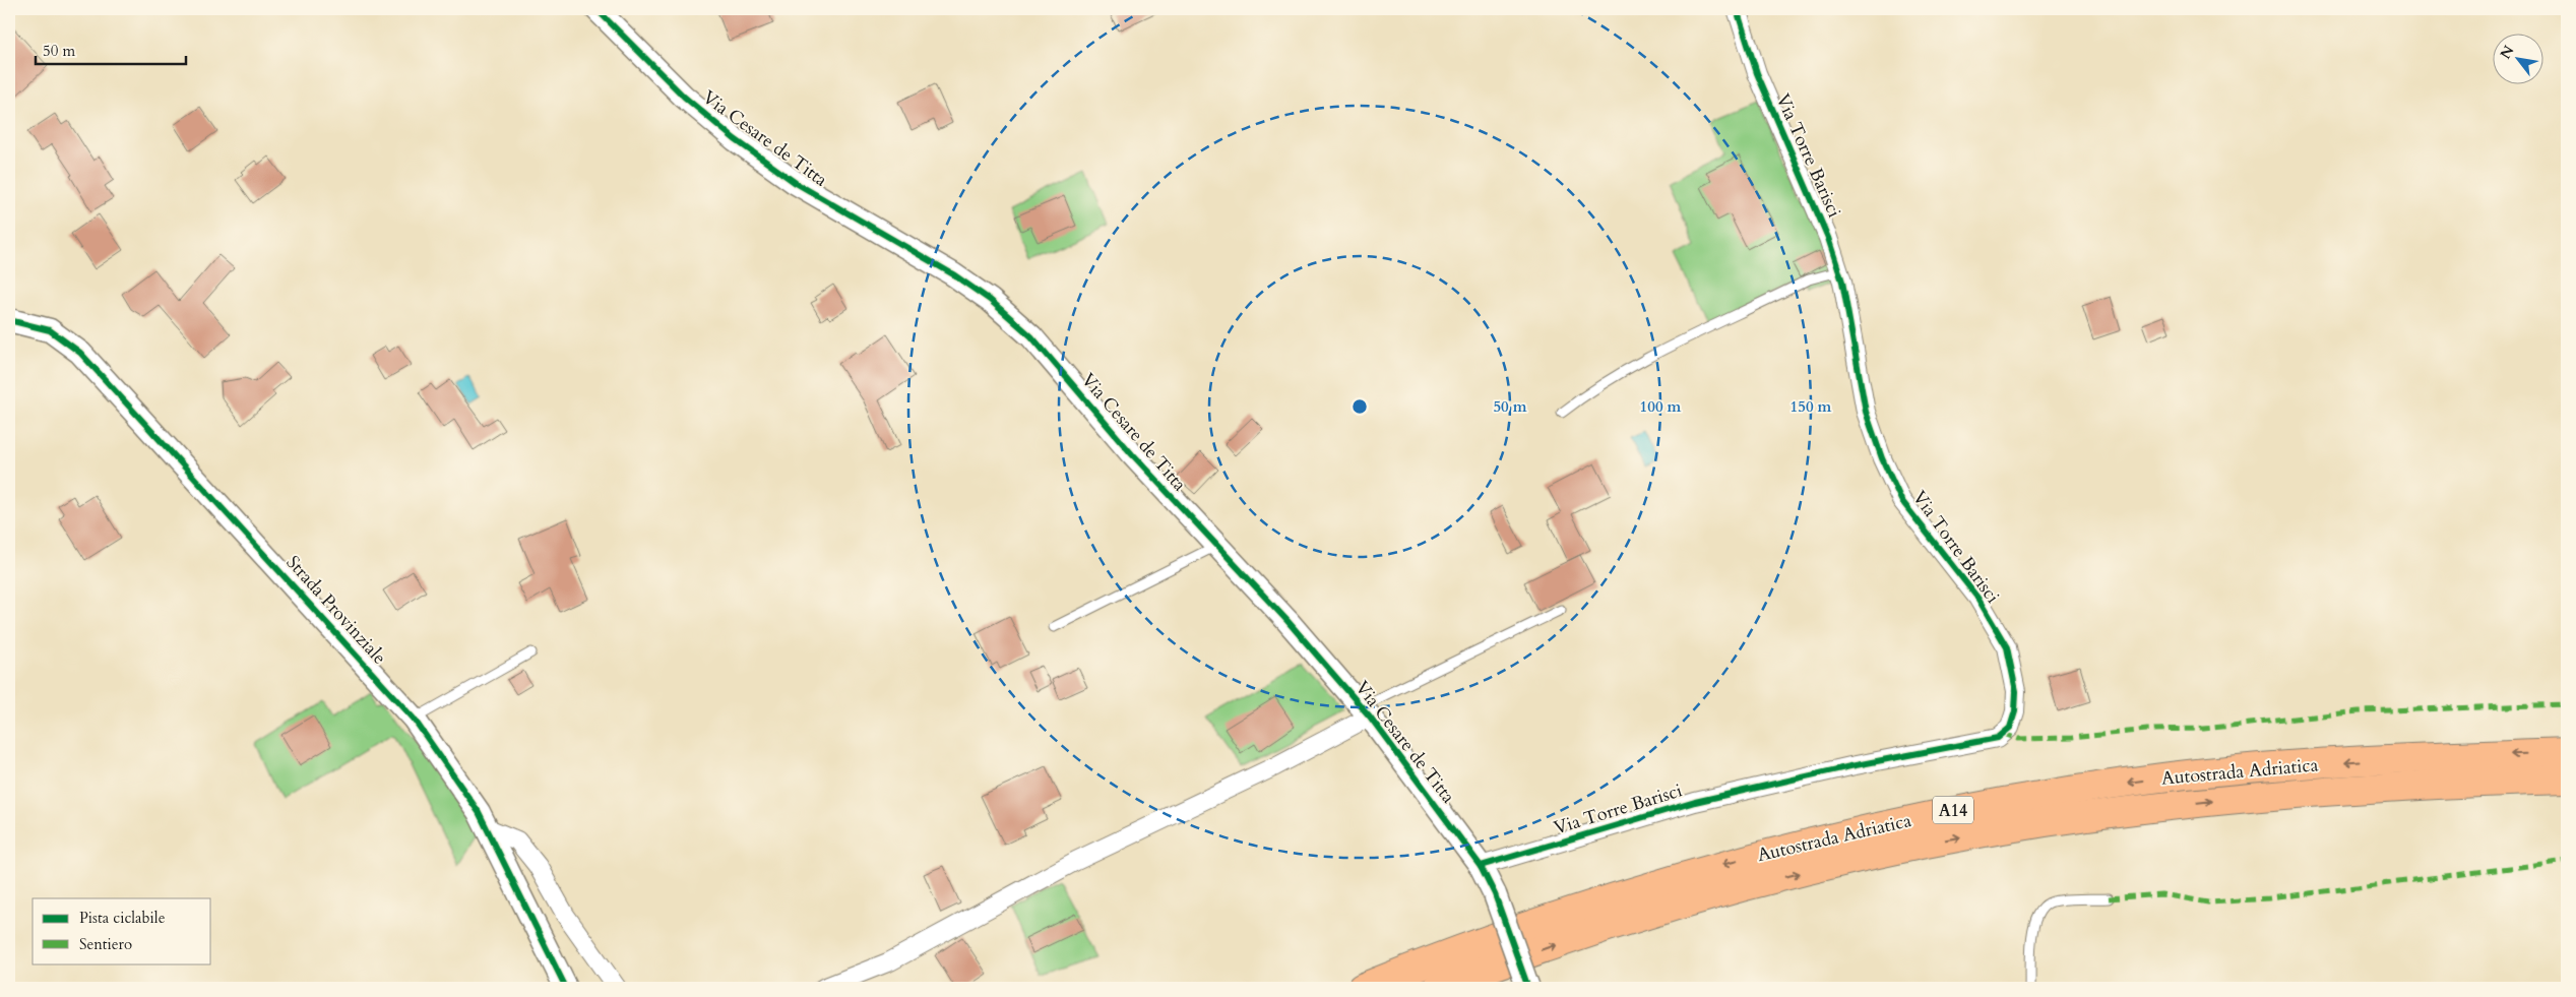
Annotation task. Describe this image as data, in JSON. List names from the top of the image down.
{
  "streets": {
    "highway": ["Autostrada Adriatica", "A14"],
    "street": ["Via Cesare de Titta", "Via Torre Barisci", "Strada Provinziale"]
  },
  "crossings": [
    ["Via Cesare de Titta", "Via Torre Barisci"]
  ],
  "legend": ["Pista ciclabile", "Sentiero"],
  "scale_bar": "50 m",
  "north": "top left",
  "rings": ["50 m", "100 m", "150 m"]
}
